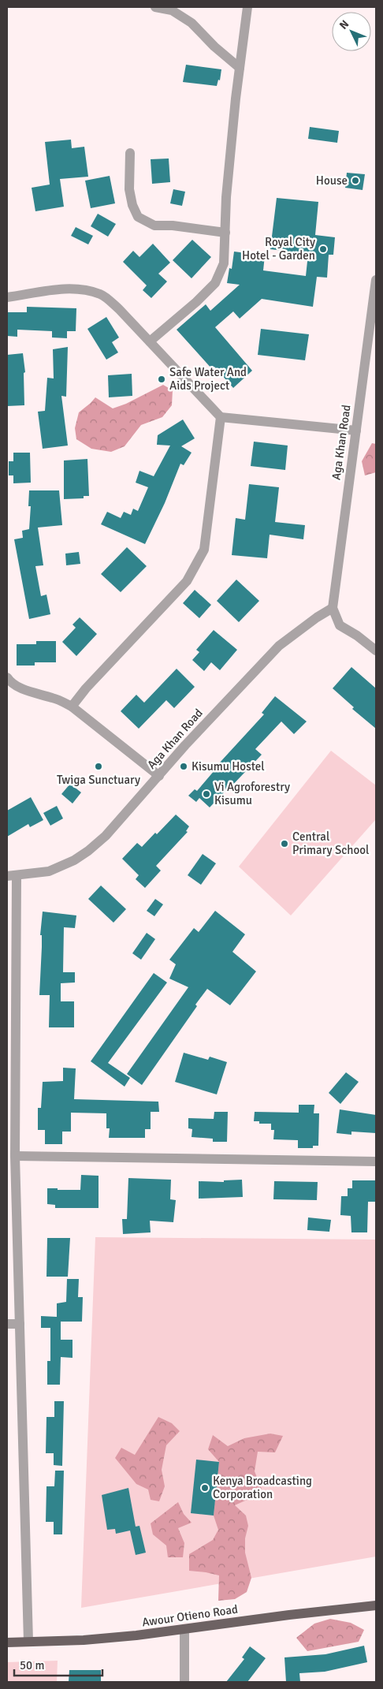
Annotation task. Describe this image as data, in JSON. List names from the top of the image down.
{
  "streets": {
    "main road": ["Awour Otieno Road"],
    "street": ["Aga Khan Road"]
  },
  "places": [
    "House",
    "Royal City Hotel - Garden",
    "Safe Water And Aids Project",
    "Twiga Sunctuary",
    "Kisumu Hostel",
    "Vi Agroforestry Kisumu",
    "Central Primary School",
    "Kenya Broadcasting Corporation"
  ],
  "scale_bar": "50 m",
  "north": "top left"
}
